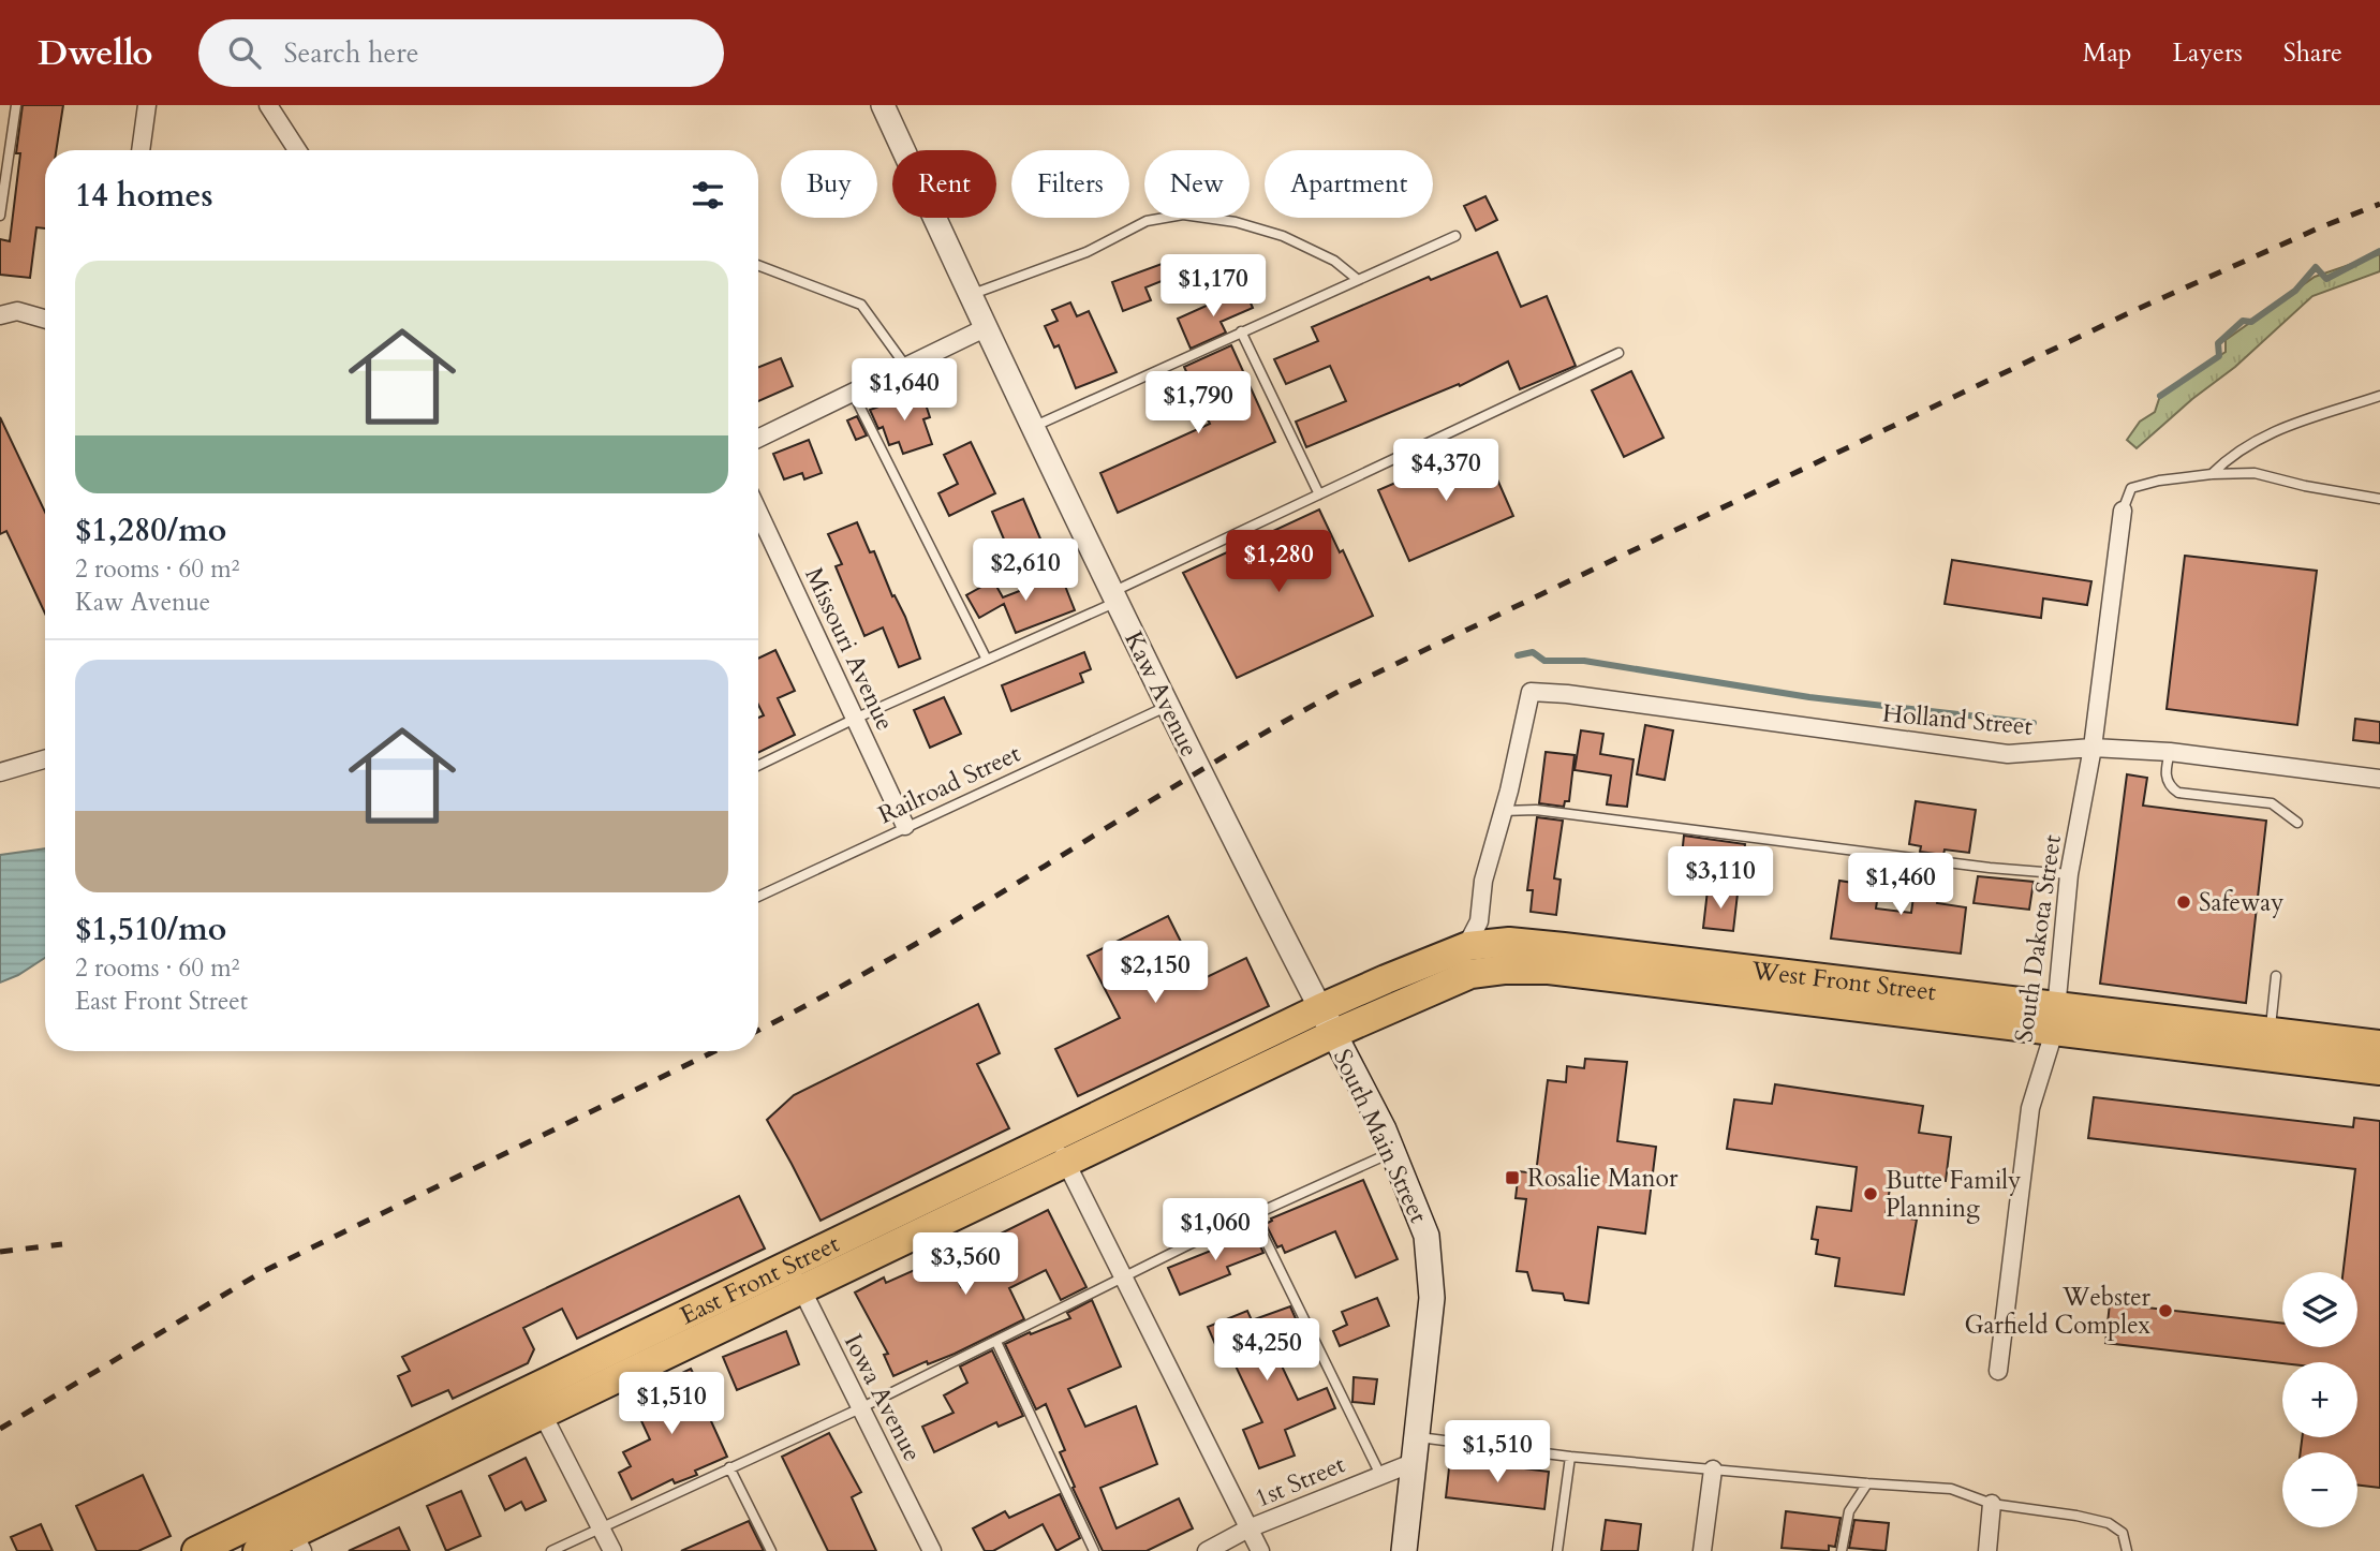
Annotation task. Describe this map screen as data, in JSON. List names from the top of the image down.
{
  "streets": {
    "main road": [
      "Kaw Avenue",
      "West Front Street",
      "South Main Street",
      "East Front Street"
    ],
    "street": [
      "Missouri Avenue",
      "Holland Street",
      "South Dakota Street",
      "Iowa Avenue",
      "1st Street"
    ],
    "lane": ["Railroad Street"]
  },
  "crossings": [
    ["Missouri Avenue", "Railroad Street"],
    ["Kaw Avenue", "Railroad Street"],
    ["Kaw Avenue", "West Front Street"],
    ["Kaw Avenue", "South Main Street"],
    ["Kaw Avenue", "East Front Street"],
    ["Holland Street", "South Dakota Street"],
    ["South Dakota Street", "West Front Street"],
    ["West Front Street", "South Main Street"],
    ["West Front Street", "East Front Street"],
    ["South Main Street", "East Front Street"],
    ["South Main Street", "1st Street"],
    ["East Front Street", "Iowa Avenue"]
  ],
  "places": {
    "other": ["Safeway", "Butte Family Planning", "Webster Garfield Complex"],
    "transit": ["Rosalie Manor"]
  },
  "page": {
    "header": "Dwello",
    "search": "Search here",
    "nav": ["Map", "Layers", "Share"],
    "chip": [
      "Buy",
      "Rent",
      "Filters",
      "New",
      "Apartment"
    ],
    "heading": "14 homes",
    "list": [
      {
        "name": "$1,280/mo",
        "note": "2 rooms · 60 m² · Kaw Avenue"
      },
      {
        "name": "$1,510/mo",
        "note": "2 rooms · 60 m² · East Front Street"
      }
    ],
    "price": [
      "$1,170",
      "$1,640",
      "$1,790",
      "$4,370",
      "$1,280",
      "$2,610",
      "$3,110",
      "$1,460",
      "$2,150",
      "$1,060",
      "$3,560",
      "$4,250",
      "$1,510",
      "$1,510"
    ],
    "map_buttons": ["+", "−"]
  }
}
